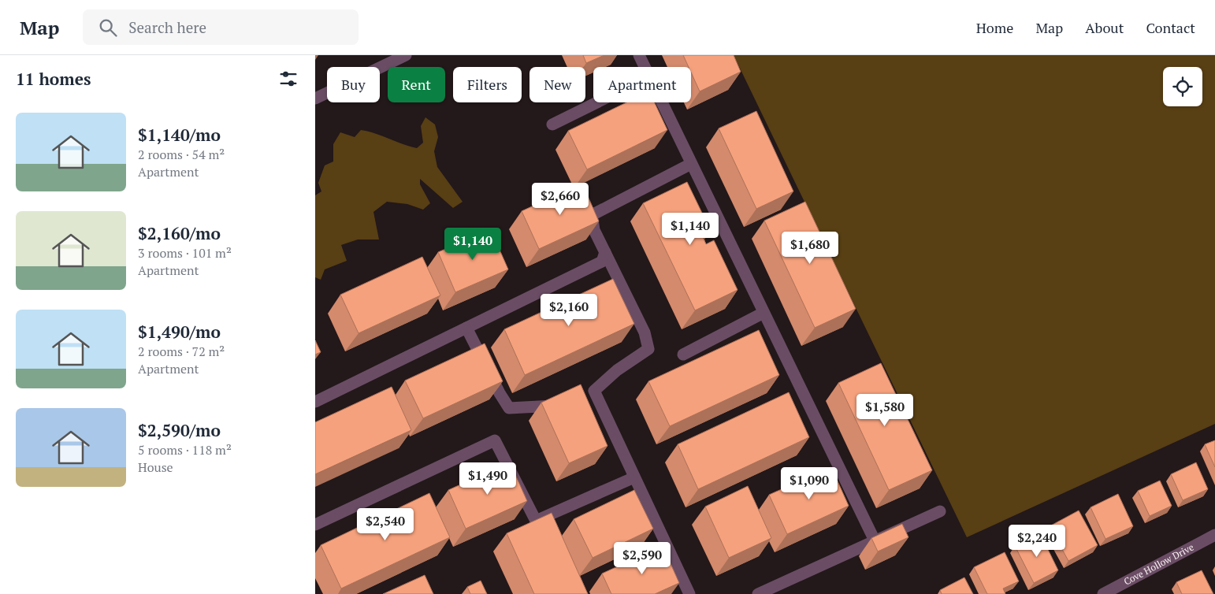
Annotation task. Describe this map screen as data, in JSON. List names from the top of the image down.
{
  "streets": {
    "street": ["Cove Hollow Drive"]
  },
  "page": {
    "header": "Map",
    "search": "Search here",
    "nav": [
      "Home",
      "Map",
      "About",
      "Contact"
    ],
    "heading": "11 homes",
    "chip": [
      "Buy",
      "Rent",
      "Filters",
      "New",
      "Apartment"
    ],
    "list": [
      {
        "name": "$1,140/mo",
        "note": "2 rooms · 54 m² · Apartment"
      },
      {
        "name": "$2,160/mo",
        "note": "3 rooms · 101 m² · Apartment"
      },
      {
        "name": "$1,490/mo",
        "note": "2 rooms · 72 m² · Apartment"
      },
      {
        "name": "$2,590/mo",
        "note": "5 rooms · 118 m² · House"
      }
    ],
    "price": [
      "$2,660",
      "$1,140",
      "$1,140",
      "$1,680",
      "$2,160",
      "$1,580",
      "$1,490",
      "$1,090",
      "$2,540",
      "$2,240",
      "$2,590"
    ]
  }
}
